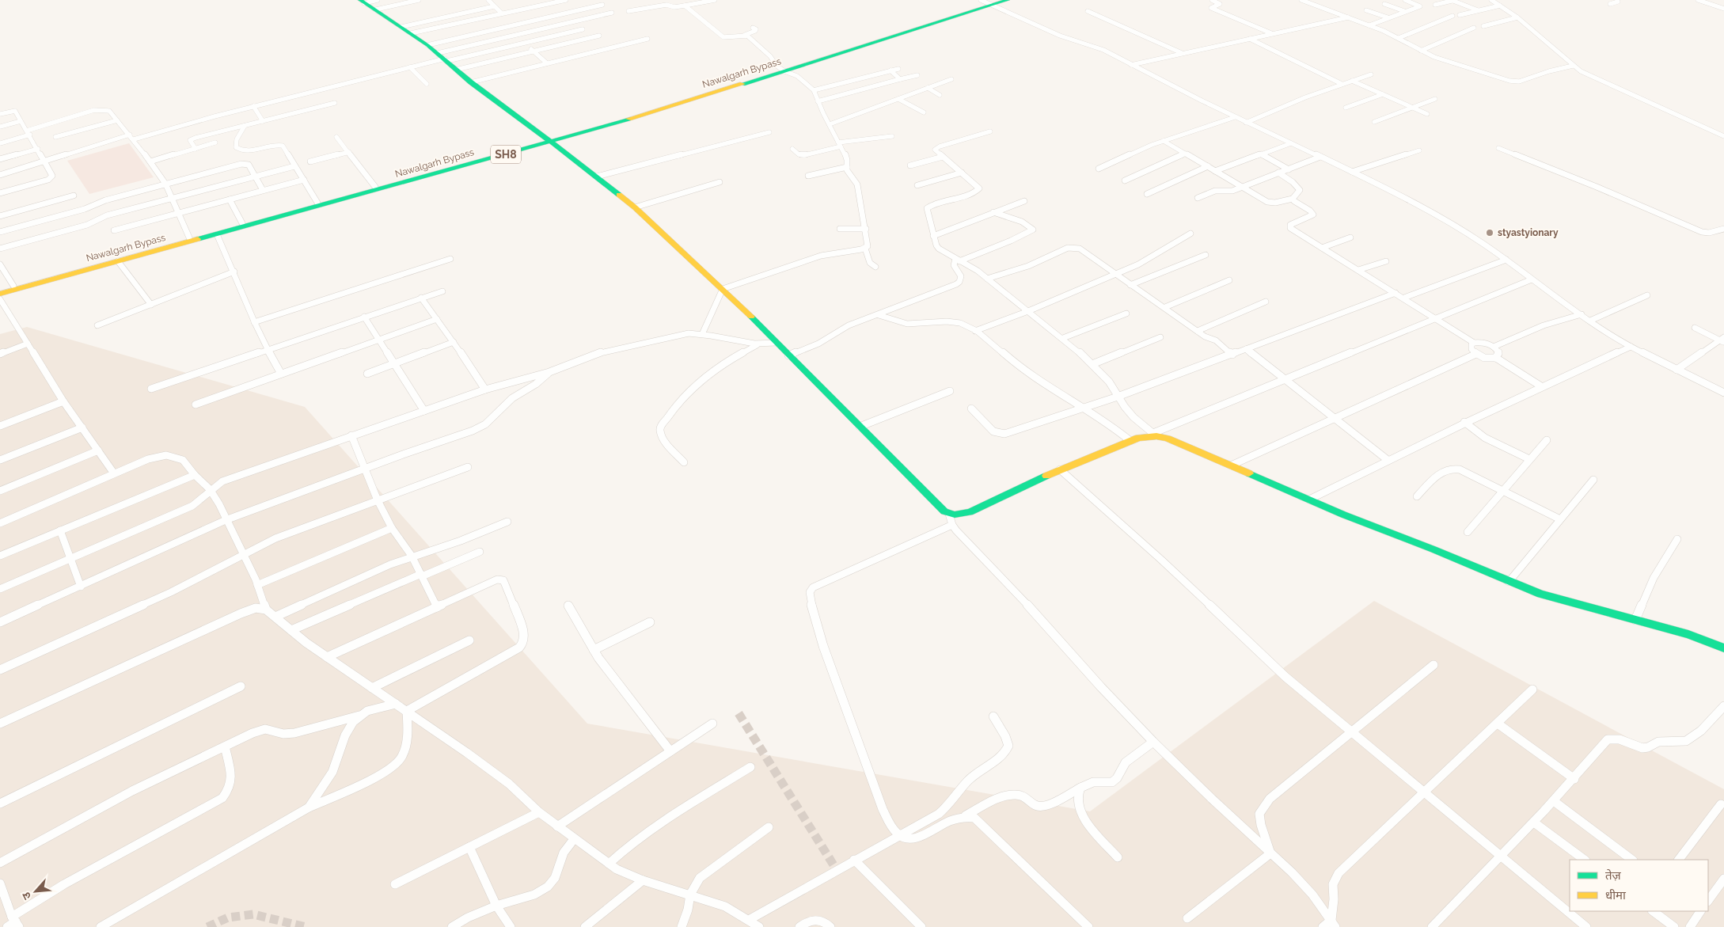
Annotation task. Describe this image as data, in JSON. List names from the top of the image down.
{
  "streets": {
    "street": ["Nawalgarh Bypass", "SH8"]
  },
  "places": ["styastyionary"],
  "legend": ["तेज़", "धीमा"],
  "north": "bottom left"
}
